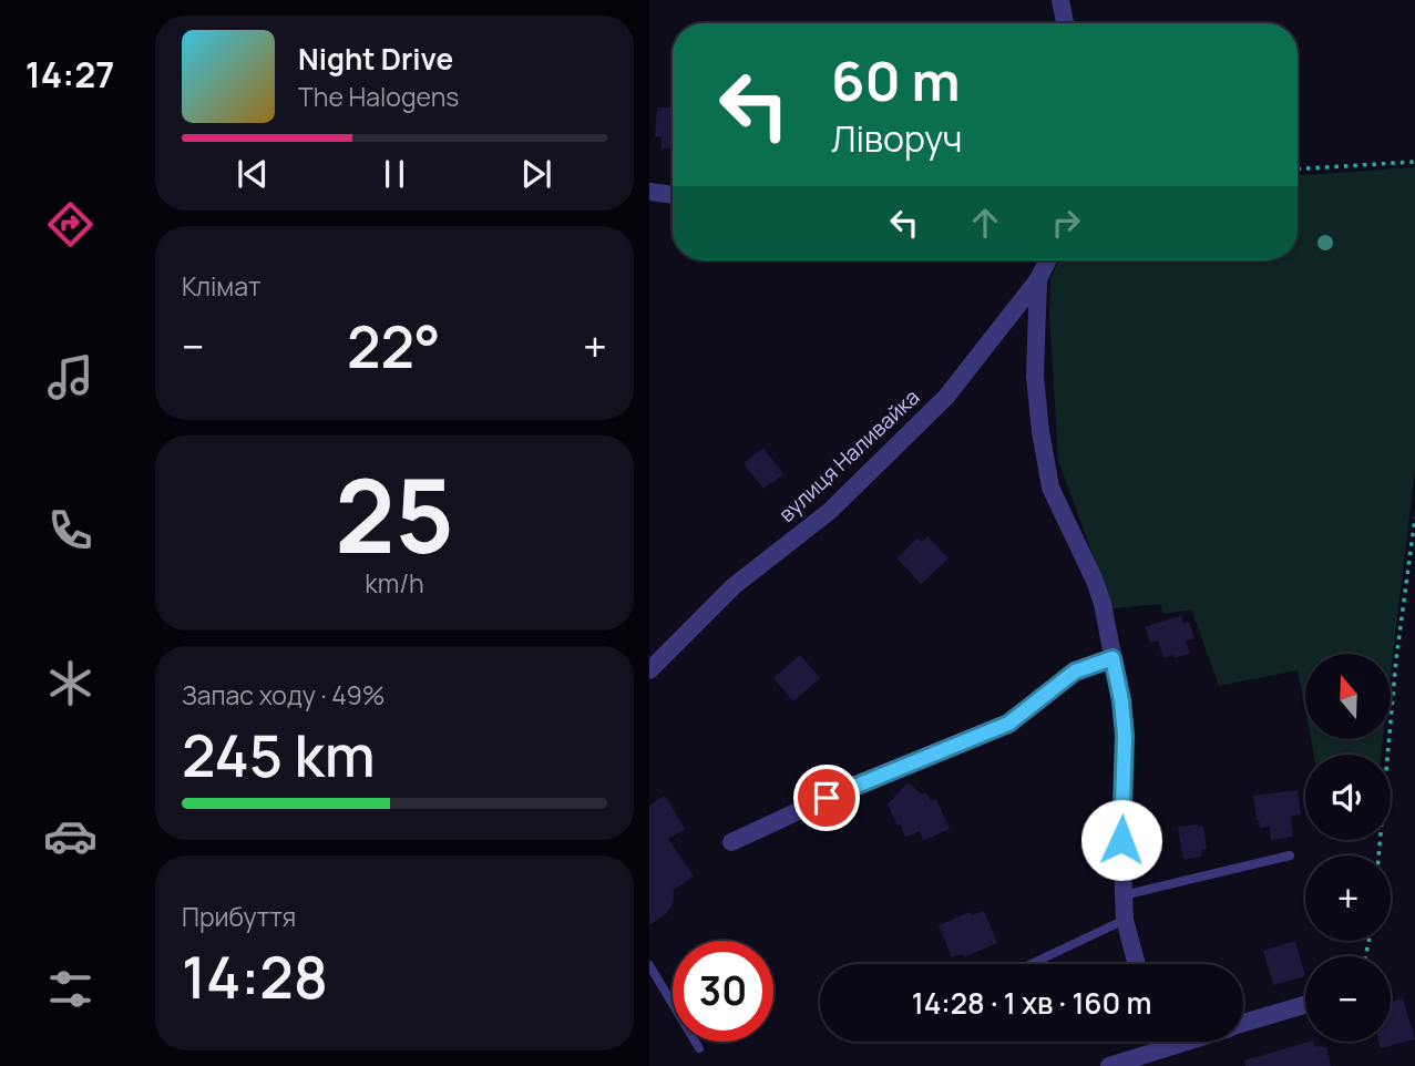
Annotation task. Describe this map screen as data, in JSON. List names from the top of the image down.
{
  "streets": {
    "street": ["вулиця Наливайка"]
  },
  "north": "top",
  "page": {
    "tabs": "14:27",
    "turn": ["60 m", "Ліворуч"],
    "song": ["Night Drive", "The Halogens"],
    "tile": [
      "Клімат",
      ["25", "km/h"],
      ["Запас ходу · 49%", "245 km"],
      ["Прибуття", "14:28"]
    ],
    "heat": ["−", "22°", "+"],
    "map_buttons": ["+", "−"],
    "limit": "30",
    "trip": "14:28 · 1 хв · 160 m"
  }
}
